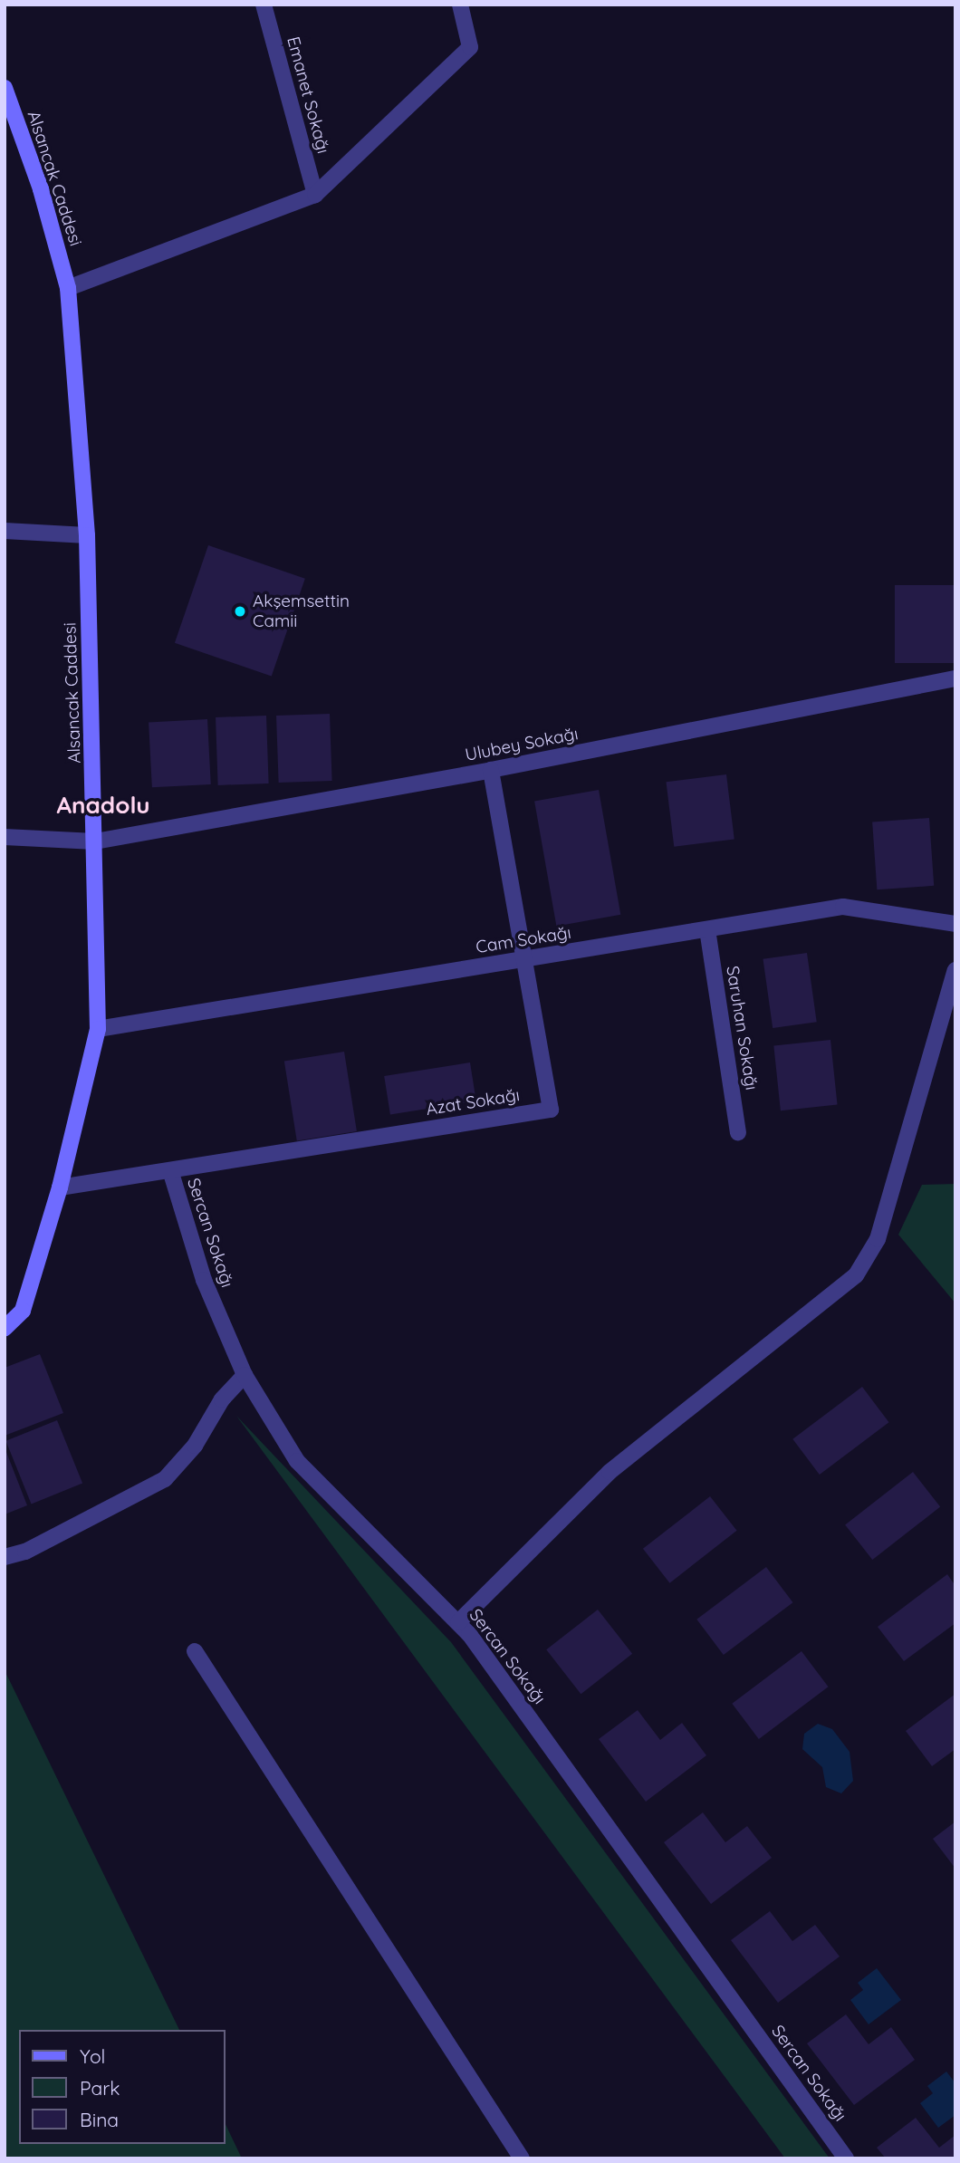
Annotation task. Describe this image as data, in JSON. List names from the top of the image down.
{
  "streets": {
    "street": [
      "Emanet Sokağı",
      "Alsancak Caddesi",
      "Ulubey Sokağı",
      "Cam Sokağı",
      "Saruhan Sokağı",
      "Azat Sokağı",
      "Sercan Sokağı"
    ]
  },
  "crossings": [
    ["Alsancak Caddesi", "Ulubey Sokağı"],
    ["Alsancak Caddesi", "Cam Sokağı"],
    ["Alsancak Caddesi", "Azat Sokağı"],
    ["Ulubey Sokağı", "Azat Sokağı"],
    ["Cam Sokağı", "Saruhan Sokağı"],
    ["Cam Sokağı", "Azat Sokağı"],
    ["Azat Sokağı", "Sercan Sokağı"]
  ],
  "districts": ["Anadolu"],
  "places": ["Akşemsettin Camii"],
  "legend": ["Yol", "Park", "Bina"]
}
